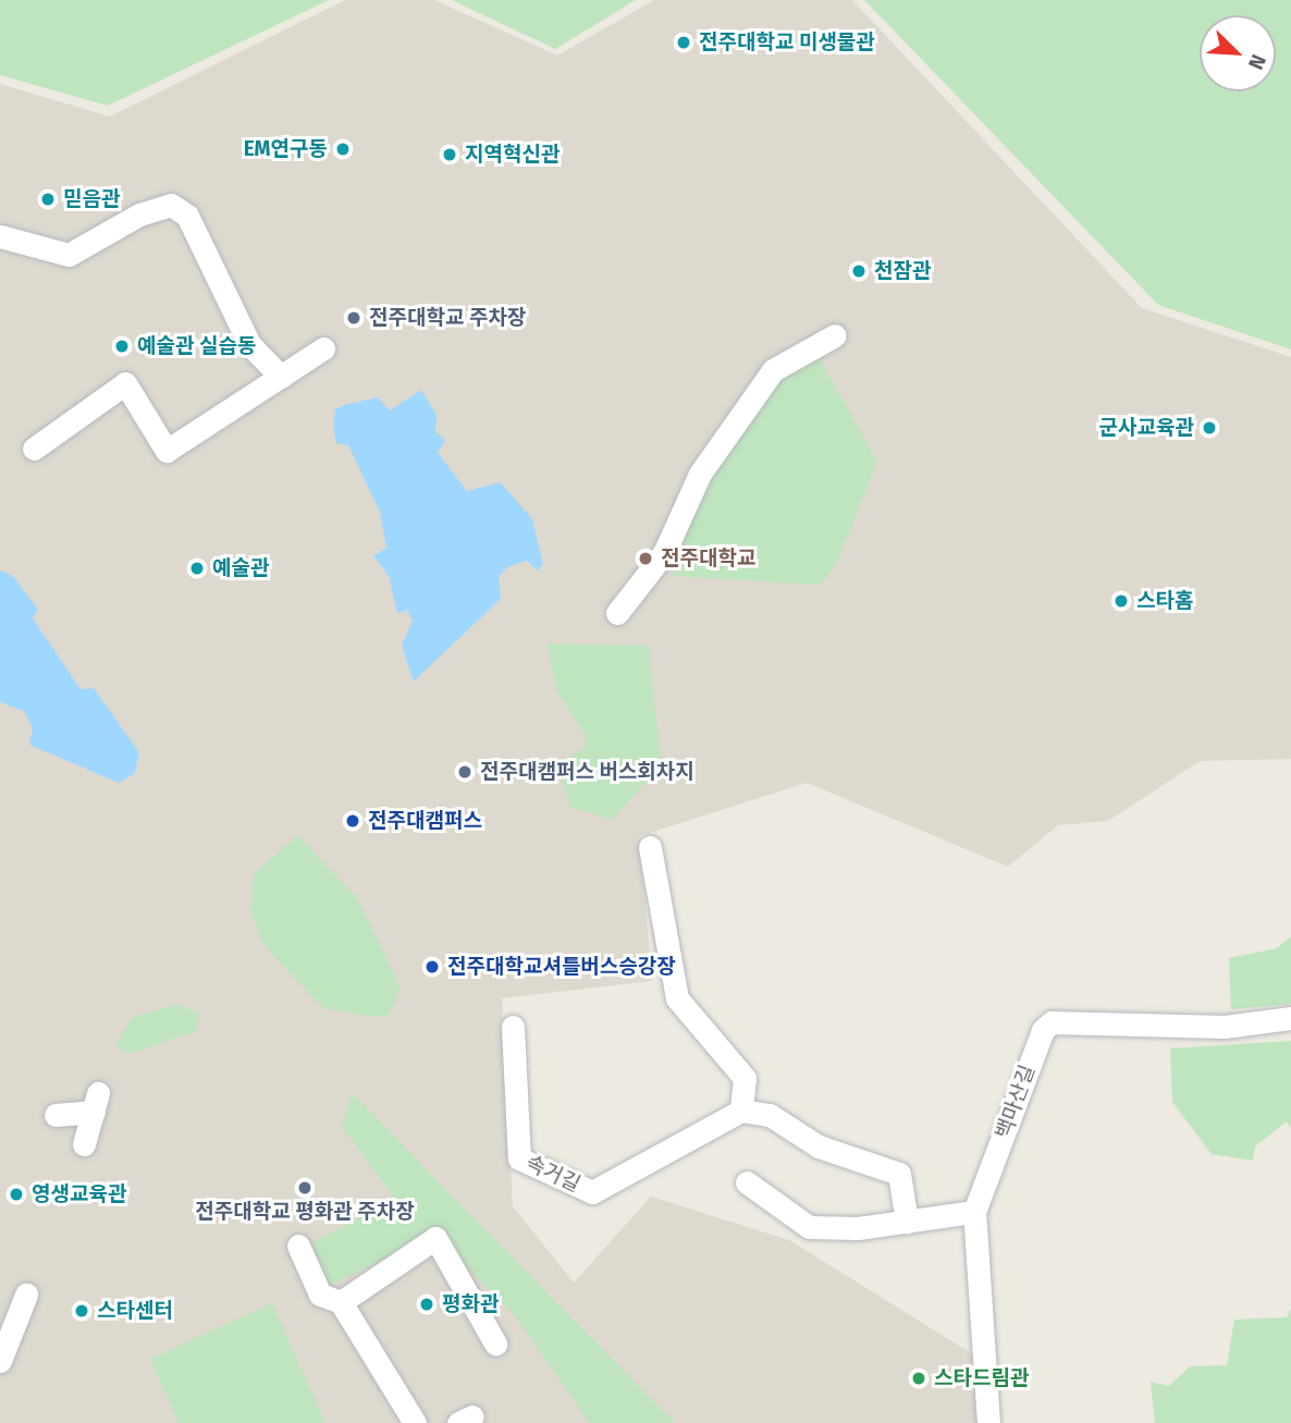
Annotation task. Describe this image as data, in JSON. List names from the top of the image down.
{
  "streets": {
    "street": ["백마산길", "속거길"]
  },
  "places": [
    "전주대학교 미생물관",
    "EM연구동",
    "지역혁신관",
    "믿음관",
    "천잠관",
    "전주대학교 주차장",
    "예술관 실습동",
    "군사교육관",
    "전주대학교",
    "예술관",
    "스타홈",
    "전주대캠퍼스 버스회차지",
    "전주대캠퍼스",
    "전주대학교셔틀버스승강장",
    "전주대학교 평화관 주차장",
    "영생교육관",
    "평화관",
    "스타센터",
    "스타드림관"
  ],
  "north": "bottom right"
}
